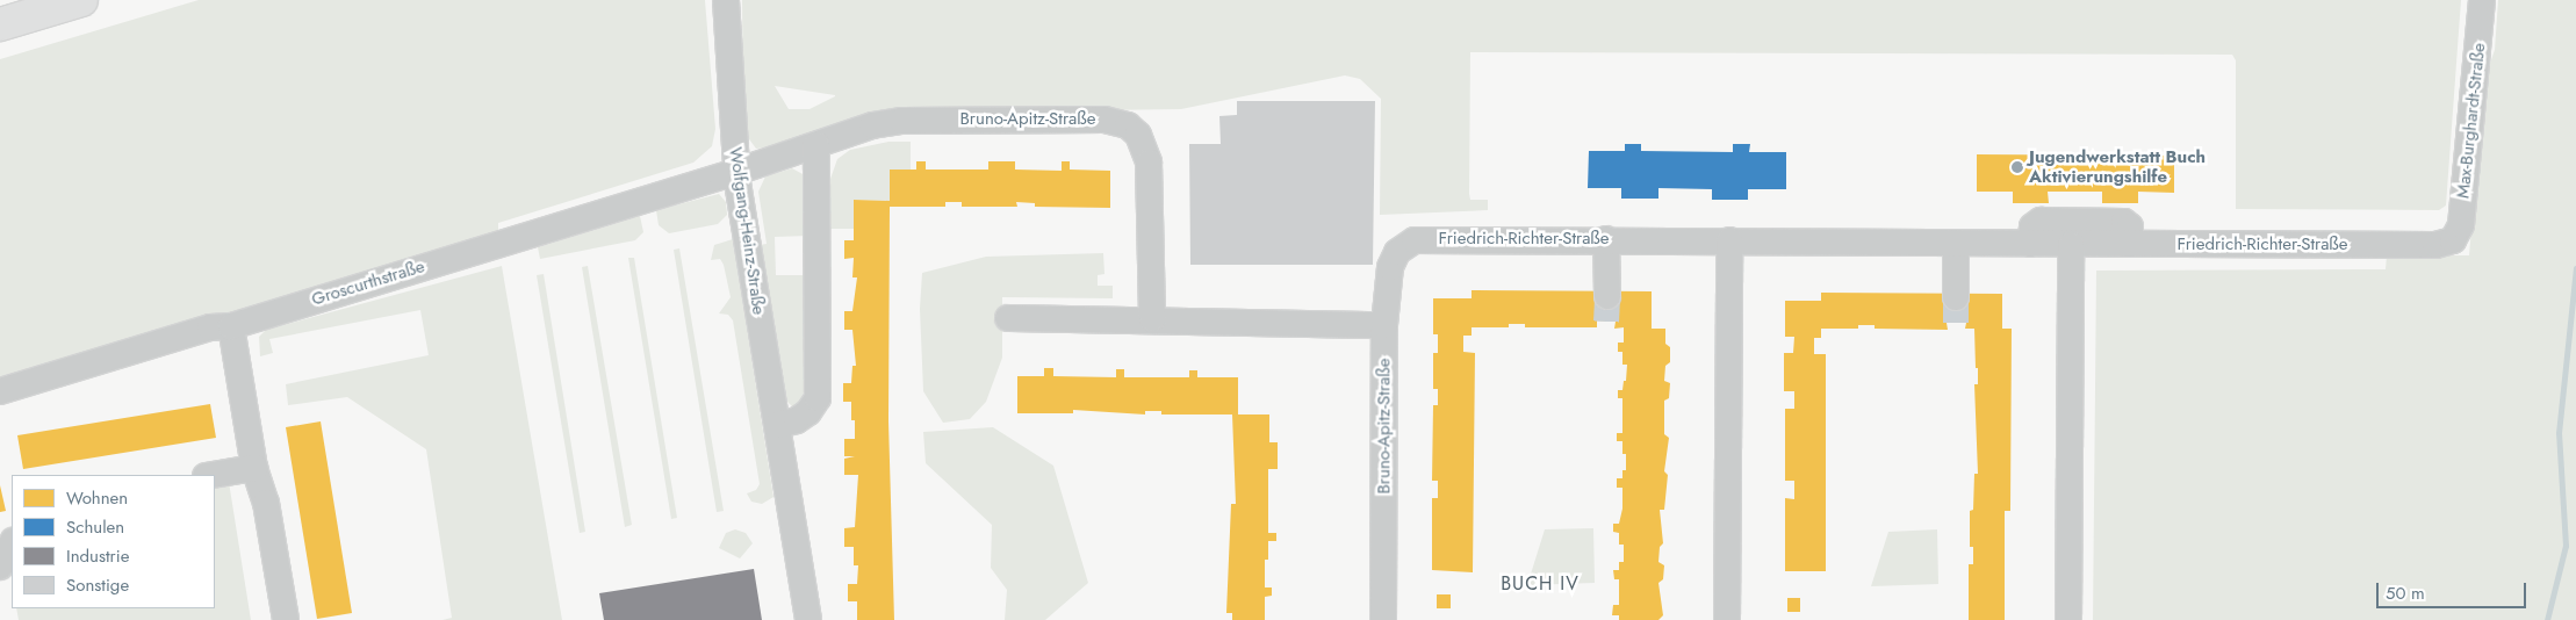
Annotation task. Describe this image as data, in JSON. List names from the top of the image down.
{
  "streets": {
    "street": [
      "Bruno-Apitz-Straße",
      "Max-Burghardt-Straße",
      "Wolfgang-Heinz-Straße",
      "Friedrich-Richter-Straße",
      "Groscurthstraße"
    ]
  },
  "crossings": [
    ["Bruno-Apitz-Straße", "Wolfgang-Heinz-Straße"],
    ["Bruno-Apitz-Straße", "Friedrich-Richter-Straße"],
    ["Bruno-Apitz-Straße", "Groscurthstraße"],
    ["Max-Burghardt-Straße", "Friedrich-Richter-Straße"],
    ["Wolfgang-Heinz-Straße", "Groscurthstraße"]
  ],
  "districts": ["BUCH IV"],
  "places": ["Jugendwerkstatt Buch Aktivierungshilfe"],
  "legend": [
    "Wohnen",
    "Schulen",
    "Industrie",
    "Sonstige"
  ],
  "scale_bar": "50 m"
}
